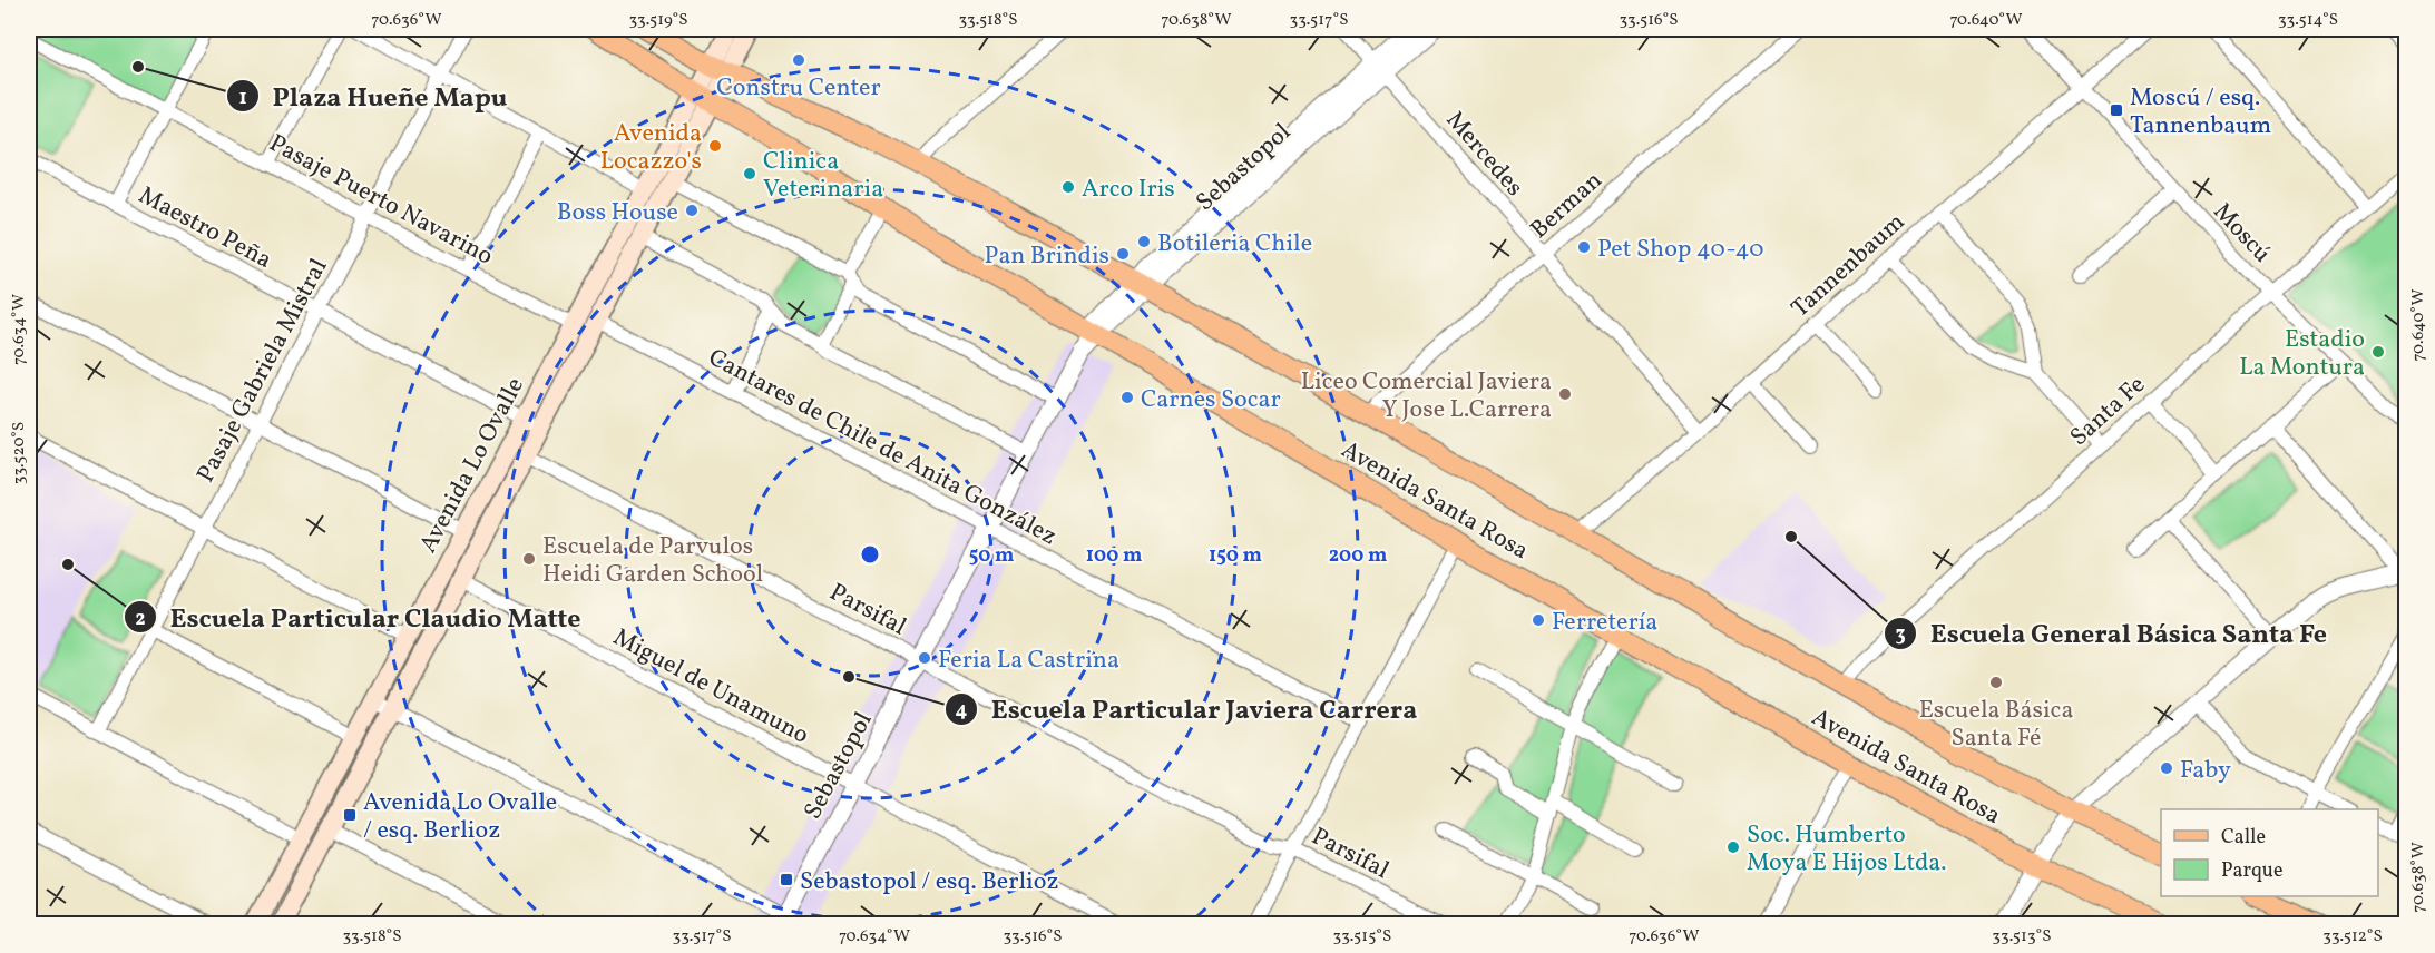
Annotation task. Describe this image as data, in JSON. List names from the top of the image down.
{
  "streets": {
    "main road": ["Avenida Lo Ovalle", "Avenida Santa Rosa"],
    "street": [
      "Mercedes",
      "Sebastopol",
      "Pasaje Puerto Navarino",
      "Berman",
      "Maestro Peña",
      "Moscú",
      "Tannenbaum",
      "Pasaje Gabriela Mistral",
      "Santa Fe",
      "Cantares de Chile de Anita González",
      "Parsifal",
      "Miguel de Unamuno"
    ]
  },
  "crossings": [
    ["Mercedes", "Sebastopol"],
    ["Mercedes", "Berman"],
    ["Mercedes", "Tannenbaum"],
    ["Sebastopol", "Cantares de Chile de Anita González"],
    ["Sebastopol", "Avenida Santa Rosa"],
    ["Sebastopol", "Parsifal"],
    ["Sebastopol", "Miguel de Unamuno"],
    ["Pasaje Puerto Navarino", "Pasaje Gabriela Mistral"],
    ["Pasaje Puerto Navarino", "Avenida Lo Ovalle"],
    ["Berman", "Avenida Santa Rosa"],
    ["Maestro Peña", "Pasaje Gabriela Mistral"],
    ["Maestro Peña", "Avenida Lo Ovalle"],
    ["Moscú", "Tannenbaum"],
    ["Moscú", "Santa Fe"],
    ["Tannenbaum", "Avenida Santa Rosa"],
    ["Santa Fe", "Avenida Santa Rosa"],
    ["Cantares de Chile de Anita González", "Avenida Lo Ovalle"],
    ["Avenida Lo Ovalle", "Avenida Santa Rosa"],
    ["Avenida Lo Ovalle", "Parsifal"],
    ["Avenida Lo Ovalle", "Miguel de Unamuno"]
  ],
  "places": {
    "other": [
      "Constru Center",
      "Plaza Hueñe Mapu",
      "Avenida Locazzo's",
      "Clinica Veterinaria",
      "Arco Iris",
      "Boss House",
      "Botileria Chile",
      "Pet Shop 40-40",
      "Pan Brindis",
      "Estadio La Montura",
      "Liceo Comercial Javiera Y Jose L.Carrera",
      "Carnes Socar",
      "Escuela General Básica Santa Fe",
      "Escuela de Parvulos Heidi Garden School",
      "Escuela Particular Claudio Matte",
      "Ferretería",
      "Feria La Castrina",
      "Escuela Particular Javiera Carrera",
      "Escuela Básica Santa Fé",
      "Faby",
      "Soc. Humberto Moya E Hijos Ltda."
    ],
    "transit": ["Moscú / esq. Tannenbaum", "Avenida Lo Ovalle / esq. Berlioz", "Sebastopol / esq. Berlioz"]
  },
  "legend": ["Calle", "Parque"],
  "coordinates": [
    "70.636°W",
    "33.519°S",
    "33.518°S",
    "70.638°W",
    "33.517°S",
    "33.516°S",
    "70.640°W",
    "33.514°S",
    "70.634°W",
    "33.520°S",
    "33.515°S",
    "33.513°S",
    "33.512°S"
  ],
  "rings": [
    "50 m",
    "100 m",
    "150 m",
    "200 m"
  ]
}
